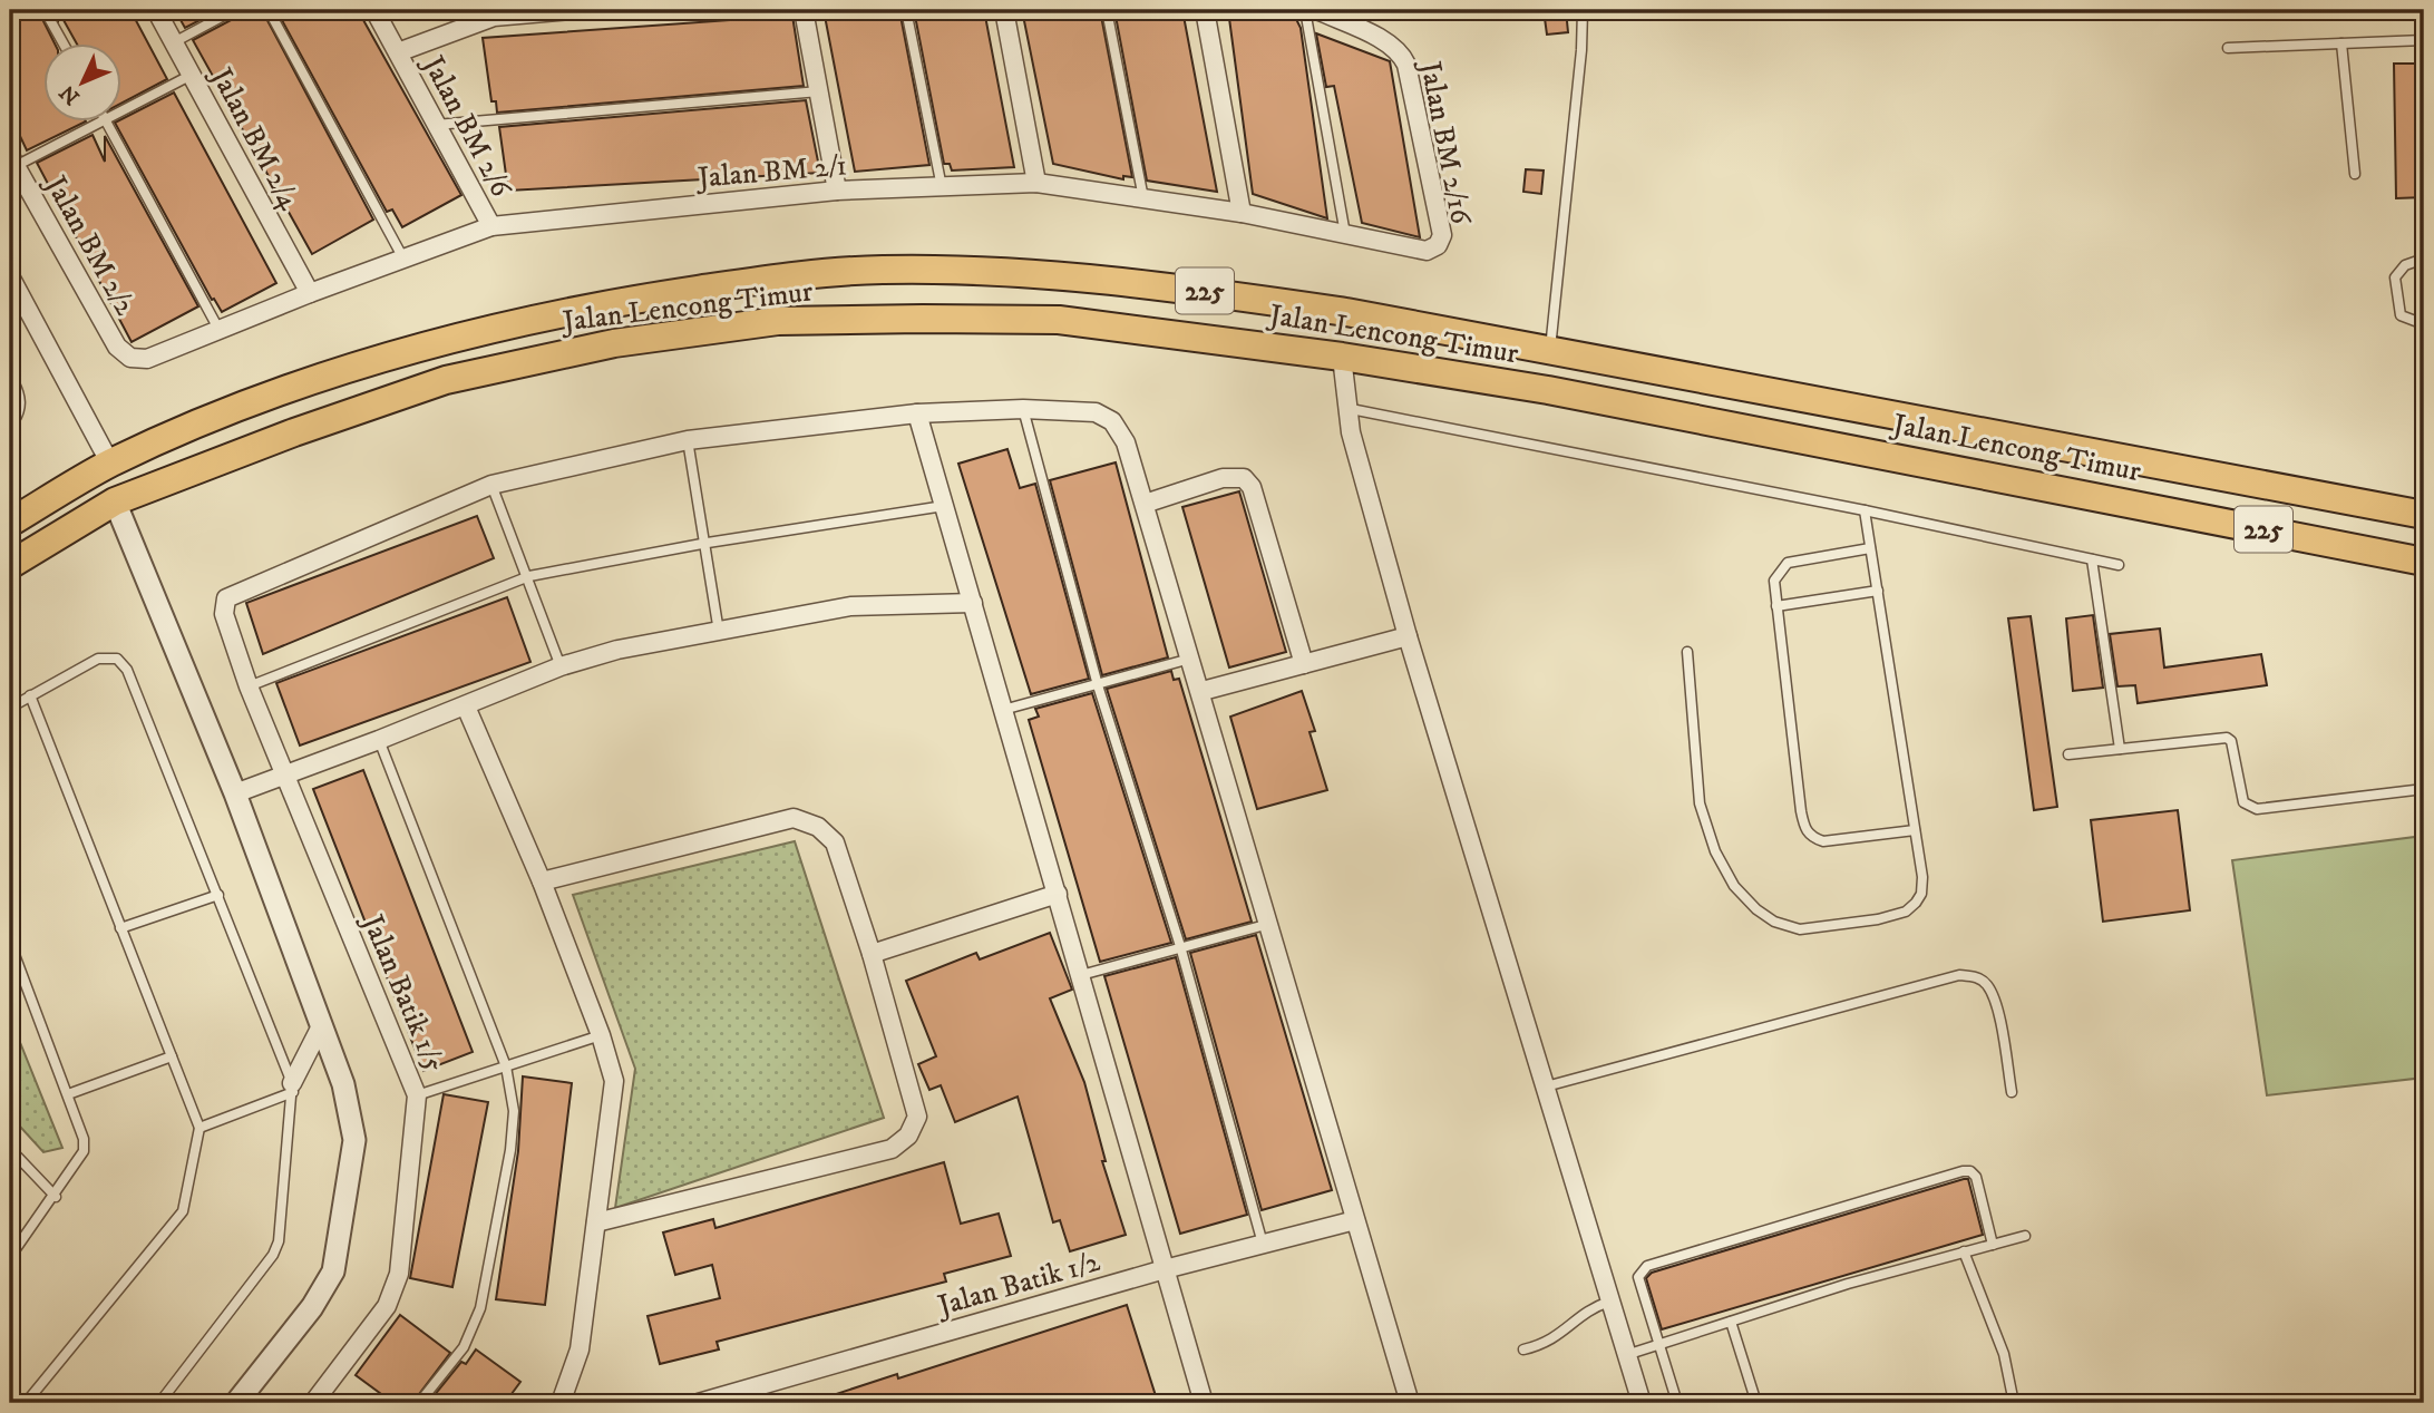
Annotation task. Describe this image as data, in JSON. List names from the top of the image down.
{
  "streets": {
    "highway": ["225", "Jalan Lencong Timur"],
    "street": [
      "Jalan BM 2/6",
      "Jalan BM 2/4",
      "Jalan BM 2/16",
      "Jalan BM 2/1",
      "Jalan BM 2/2",
      "Jalan Batik 1/5",
      "Jalan Batik 1/2"
    ]
  },
  "crossings": [
    ["Jalan BM 2/6", "Jalan BM 2/1"],
    ["Jalan BM 2/4", "Jalan BM 2/1"],
    ["Jalan BM 2/16", "Jalan BM 2/1"],
    ["Jalan BM 2/1", "Jalan BM 2/2"]
  ],
  "north": "bottom left"
}
